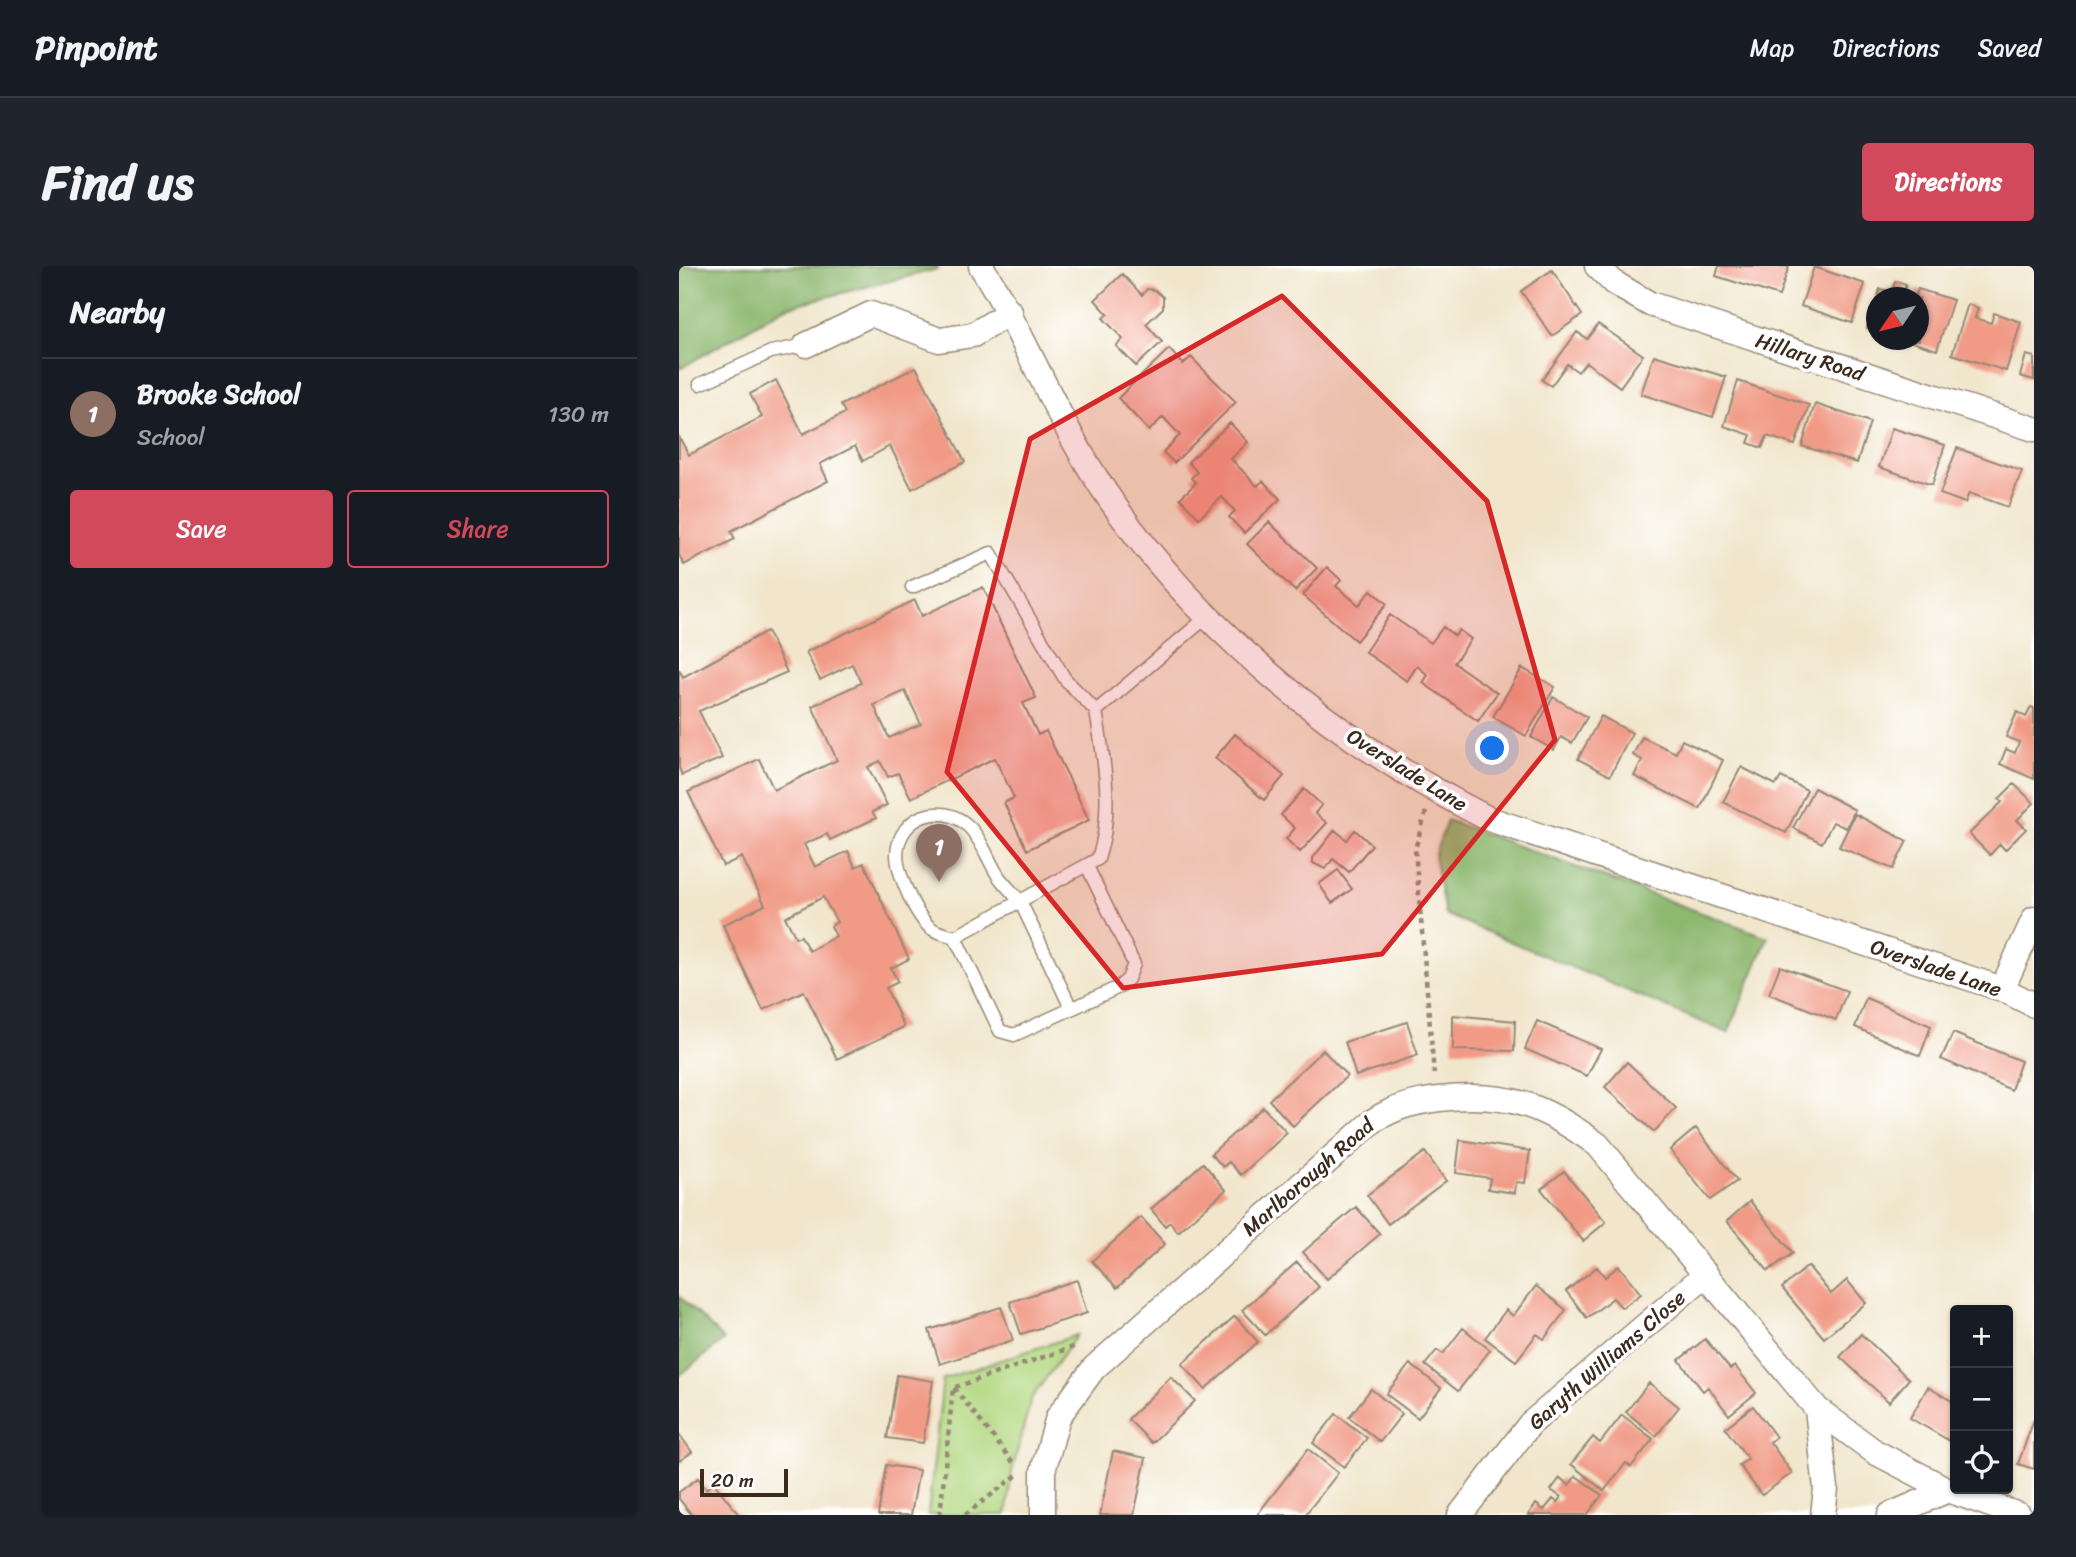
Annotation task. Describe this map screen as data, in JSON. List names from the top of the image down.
{
  "streets": {
    "street": [
      "Hillary Road",
      "Overslade Lane",
      "Marlborough Road",
      "Garyth Williams Close"
    ]
  },
  "crossings": [
    ["Marlborough Road", "Garyth Williams Close"]
  ],
  "scale_bar": "20 m",
  "north": "bottom left",
  "page": {
    "header": "Pinpoint",
    "nav": ["Map", "Directions", "Saved"],
    "title": "Find us",
    "buttons": [
      "Directions",
      ["Save", "Share"]
    ],
    "heading": "Nearby",
    "list": [
      {
        "mark": "1",
        "name": "Brooke School",
        "note": "School",
        "value": "130 m"
      }
    ],
    "pins": "1",
    "map_buttons": ["+", "−"],
    "scale": "20 m"
  }
}
